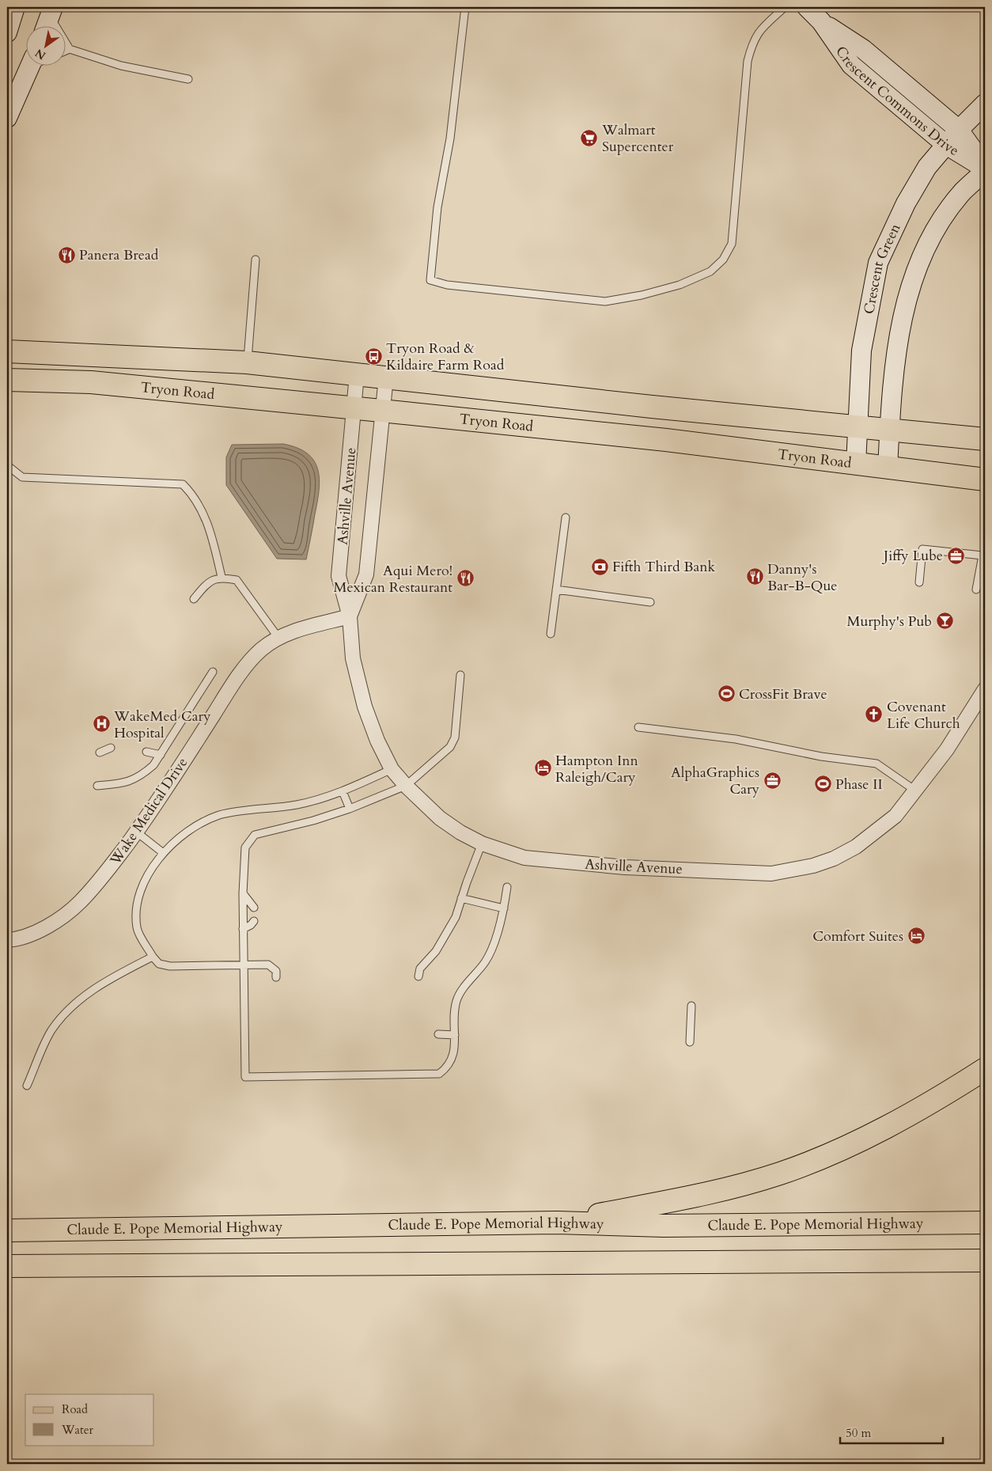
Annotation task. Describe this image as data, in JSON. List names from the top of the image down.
{
  "streets": {
    "main road": ["Tryon Road", "Claude E. Pope Memorial Highway"],
    "street": [
      "Crescent Commons Drive",
      "Crescent Green",
      "Ashville Avenue",
      "Wake Medical Drive"
    ]
  },
  "crossings": [
    ["Crescent Commons Drive", "Crescent Green"],
    ["Crescent Green", "Tryon Road"],
    ["Tryon Road", "Ashville Avenue"],
    ["Ashville Avenue", "Wake Medical Drive"]
  ],
  "places": {
    "supermarket": ["Walmart Supercenter"],
    "restaurant": ["Panera Bread", "Danny's Bar-B-Que", "Aqui Mero! Mexican Restaurant"],
    "bus stop": ["Tryon Road & Kildaire Farm Road"],
    "office": ["Jiffy Lube", "AlphaGraphics Cary"],
    "bank": ["Fifth Third Bank"],
    "bar": ["Murphy's Pub"],
    "sports": ["CrossFit Brave", "Phase II"],
    "church": ["Covenant Life Church"],
    "hospital": ["WakeMed Cary Hospital"],
    "hotel": ["Hampton Inn Raleigh/Cary", "Comfort Suites"]
  },
  "legend": ["Road", "Water"],
  "scale_bar": "50 m",
  "north": "bottom left"
}
